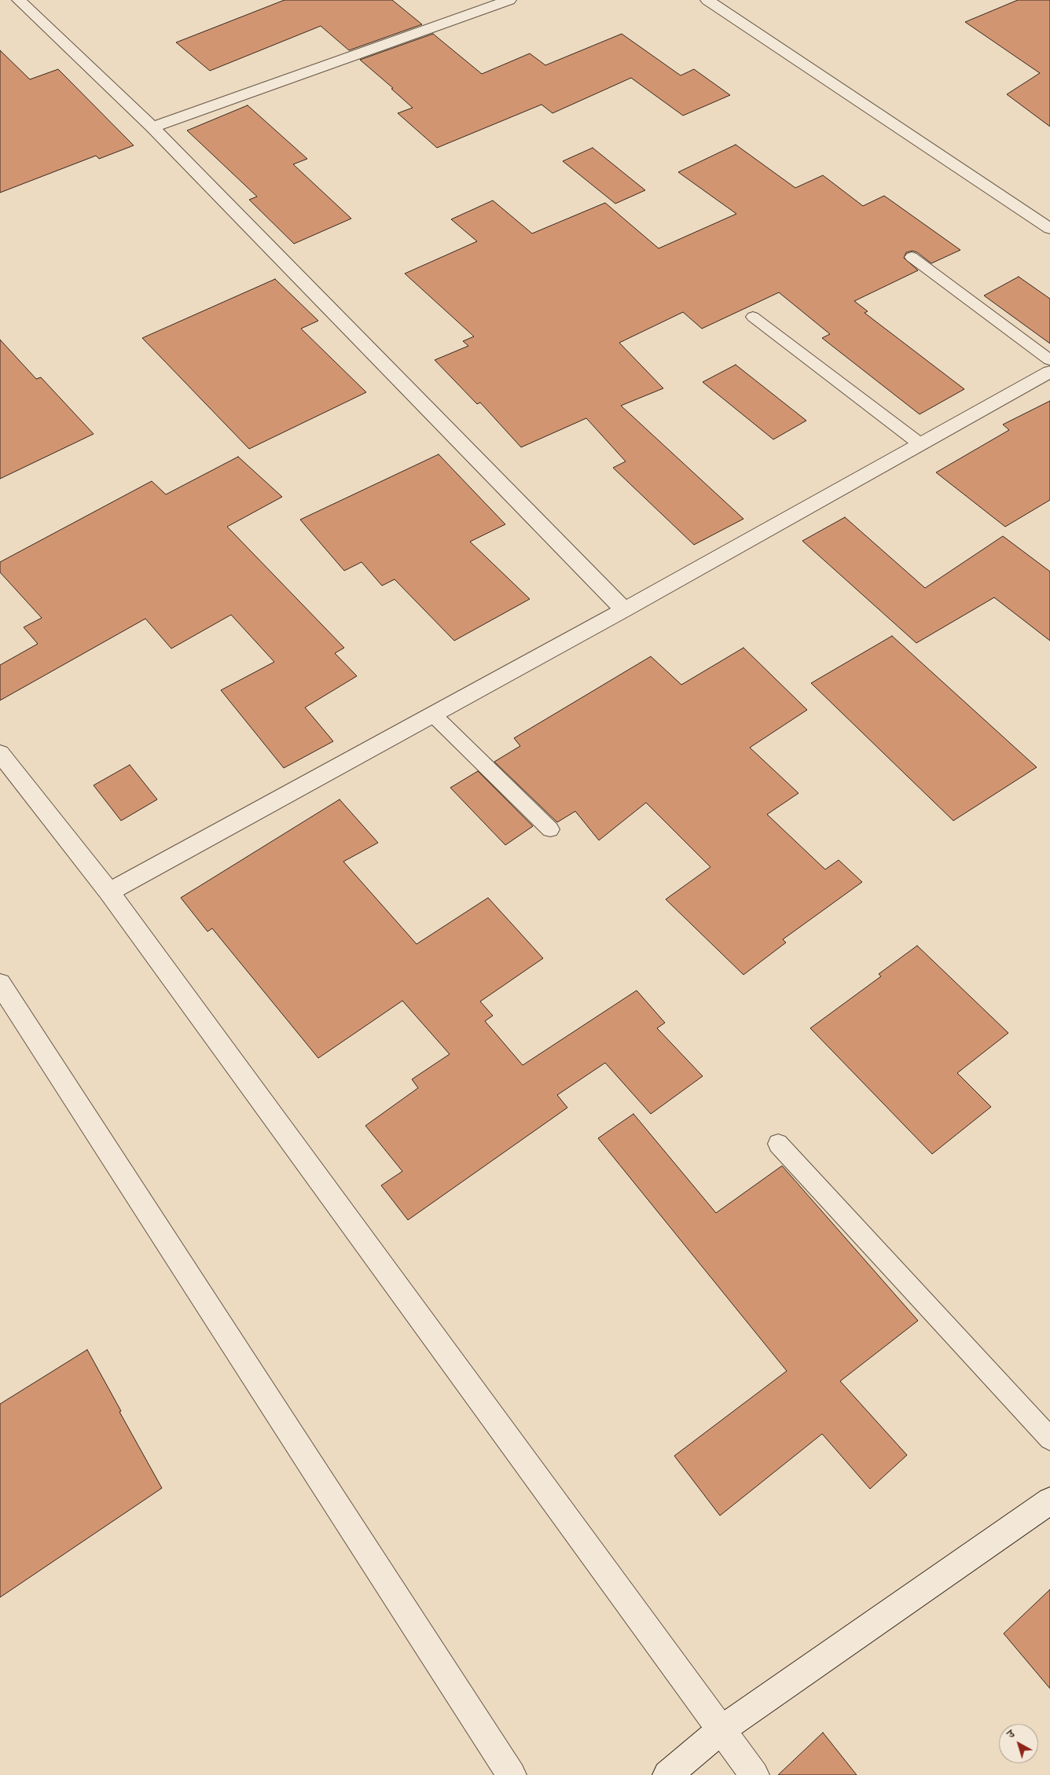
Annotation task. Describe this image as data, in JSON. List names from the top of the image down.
{
  "north": "top left"
}
